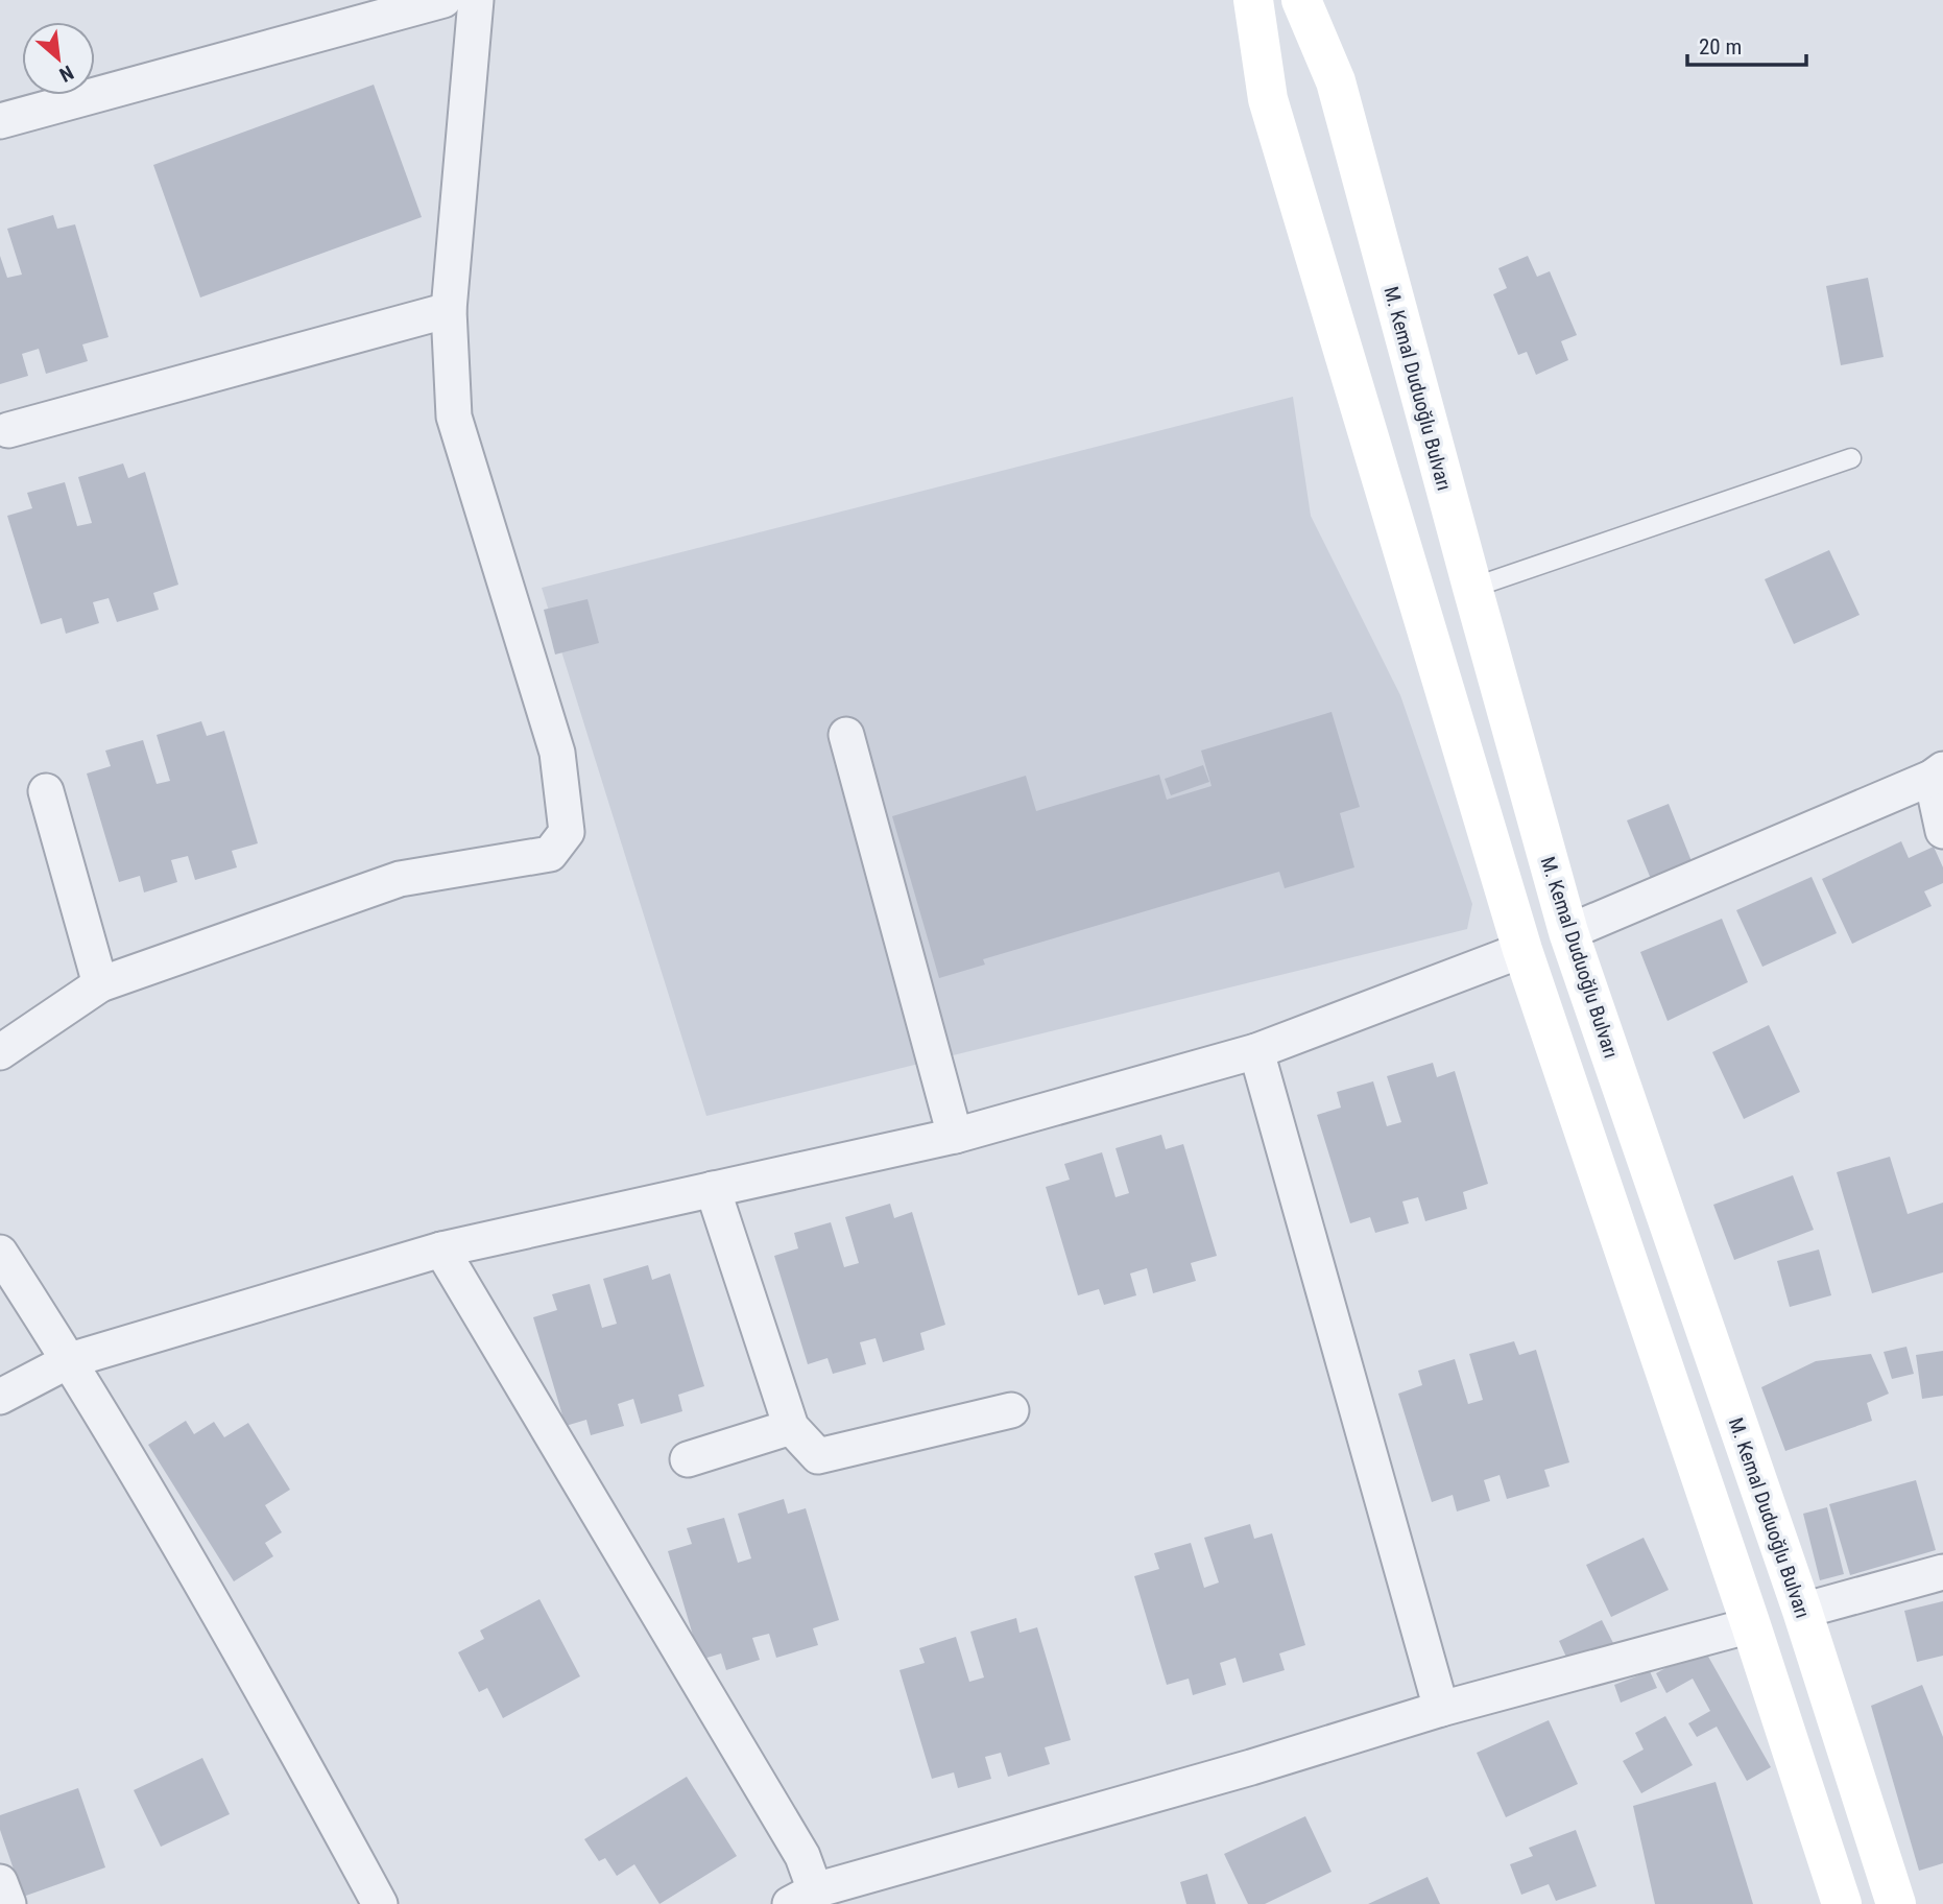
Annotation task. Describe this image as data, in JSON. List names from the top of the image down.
{
  "streets": {
    "street": ["M. Kemal Duduoğlu Bulvarı"]
  },
  "scale_bar": "20 m",
  "north": "bottom right"
}
